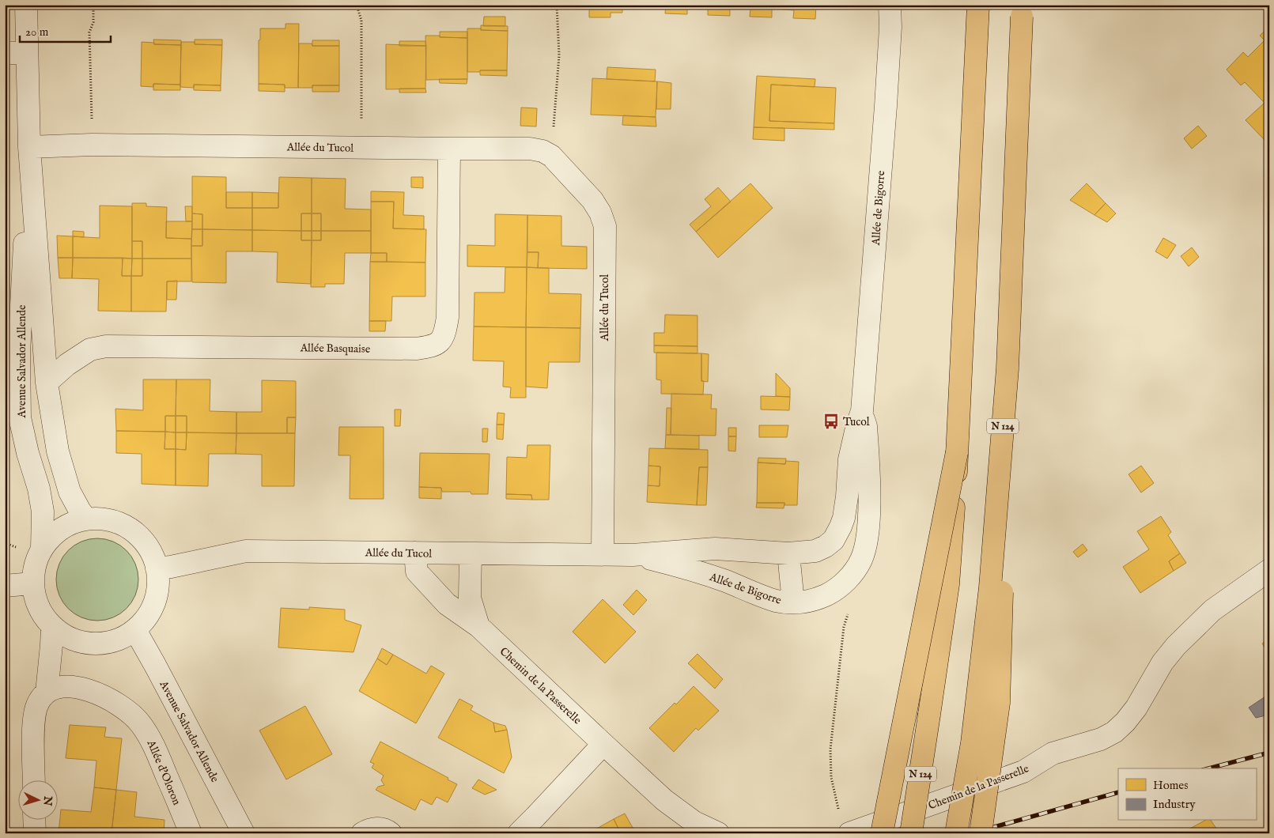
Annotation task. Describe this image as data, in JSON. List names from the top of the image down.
{
  "streets": {
    "highway": ["N 124"],
    "street": [
      "Allée du Tucol",
      "Allée de Bigorre",
      "Allée Basquaise",
      "Avenue Salvador Allende",
      "Chemin de la Passerelle",
      "Allée d'Oloron"
    ]
  },
  "crossings": [
    ["Allée du Tucol", "Allée de Bigorre"],
    ["Allée du Tucol", "Allée Basquaise"],
    ["Allée du Tucol", "Avenue Salvador Allende"],
    ["Allée du Tucol", "Chemin de la Passerelle"],
    ["Allée Basquaise", "Avenue Salvador Allende"]
  ],
  "places": {
    "bus stop": ["Tucol"]
  },
  "legend": ["Homes", "Industry"],
  "scale_bar": "20 m",
  "north": "right"
}
